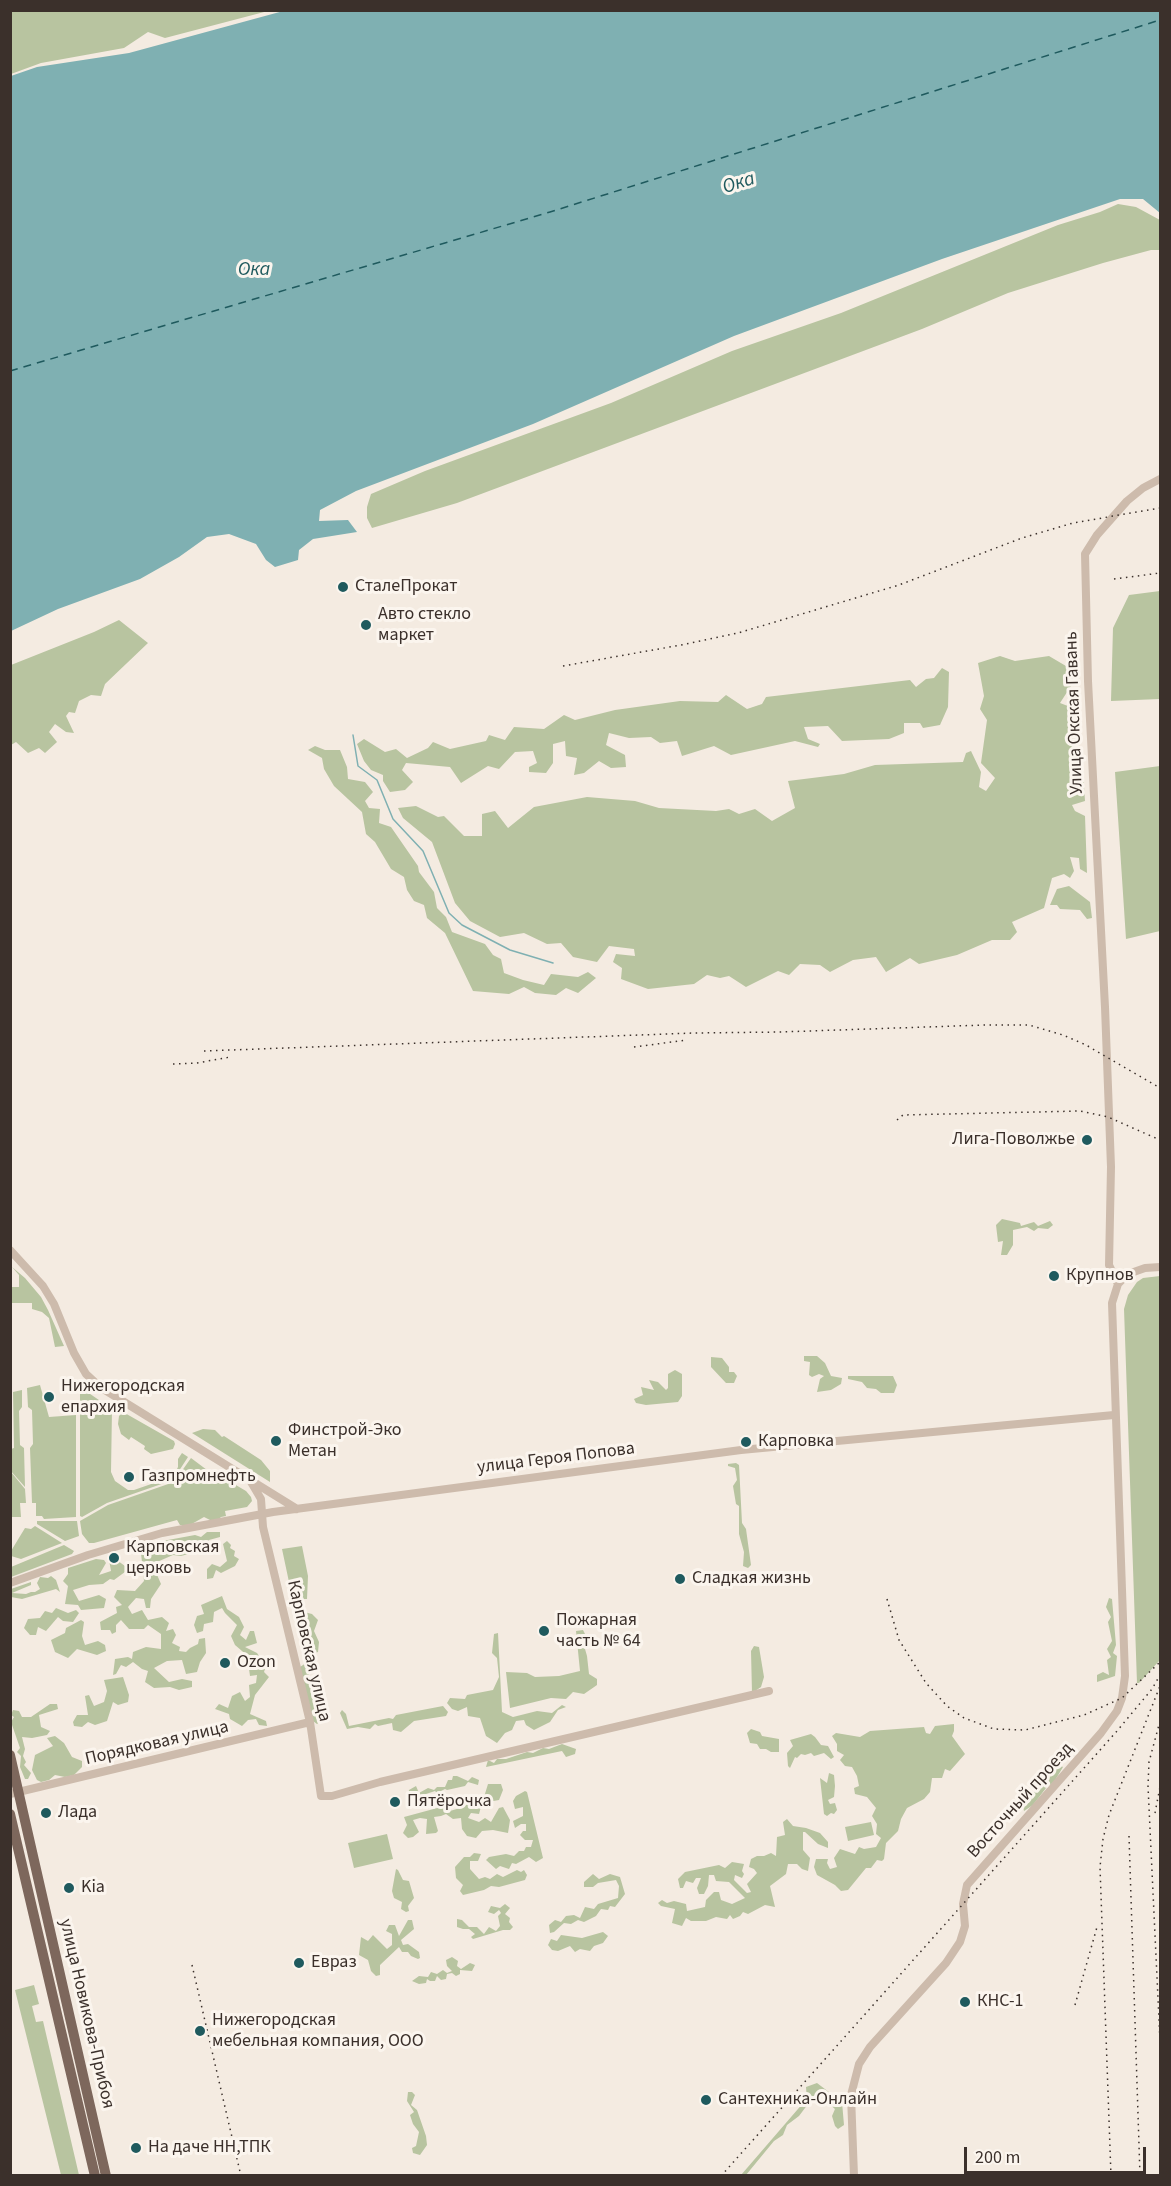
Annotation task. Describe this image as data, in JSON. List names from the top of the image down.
{
  "streets": {
    "main road": ["улица Новикова-Прибоя"],
    "street": [
      "Улица Окская Гавань",
      "улица Героя Попова",
      "Карповская улица",
      "Порядковая улица",
      "Восточный проезд"
    ]
  },
  "crossings": [
    ["Улица Окская Гавань", "Восточный проезд"],
    ["улица Героя Попова", "Карповская улица"],
    ["улица Героя Попова", "Восточный проезд"],
    ["Карповская улица", "Порядковая улица"],
    ["Порядковая улица", "улица Новикова-Прибоя"]
  ],
  "water": ["Ока"],
  "places": [
    "СталеПрокат",
    "Авто стекло маркет",
    "Лига-Поволжье",
    "Крупнов",
    "Нижегородская епархия",
    "Финстрой-Эко Метан",
    "Карповка",
    "Газпромнефть",
    "Карповская церковь",
    "Сладкая жизнь",
    "Пожарная часть № 64",
    "Ozon",
    "Пятёрочка",
    "Лада",
    "Kia",
    "Евраз",
    "КНС-1",
    "Нижегородская мебельная компания, ООО",
    "Сантехника-Онлайн",
    "На даче НН,ТПК"
  ],
  "scale_bar": "200 m"
}
